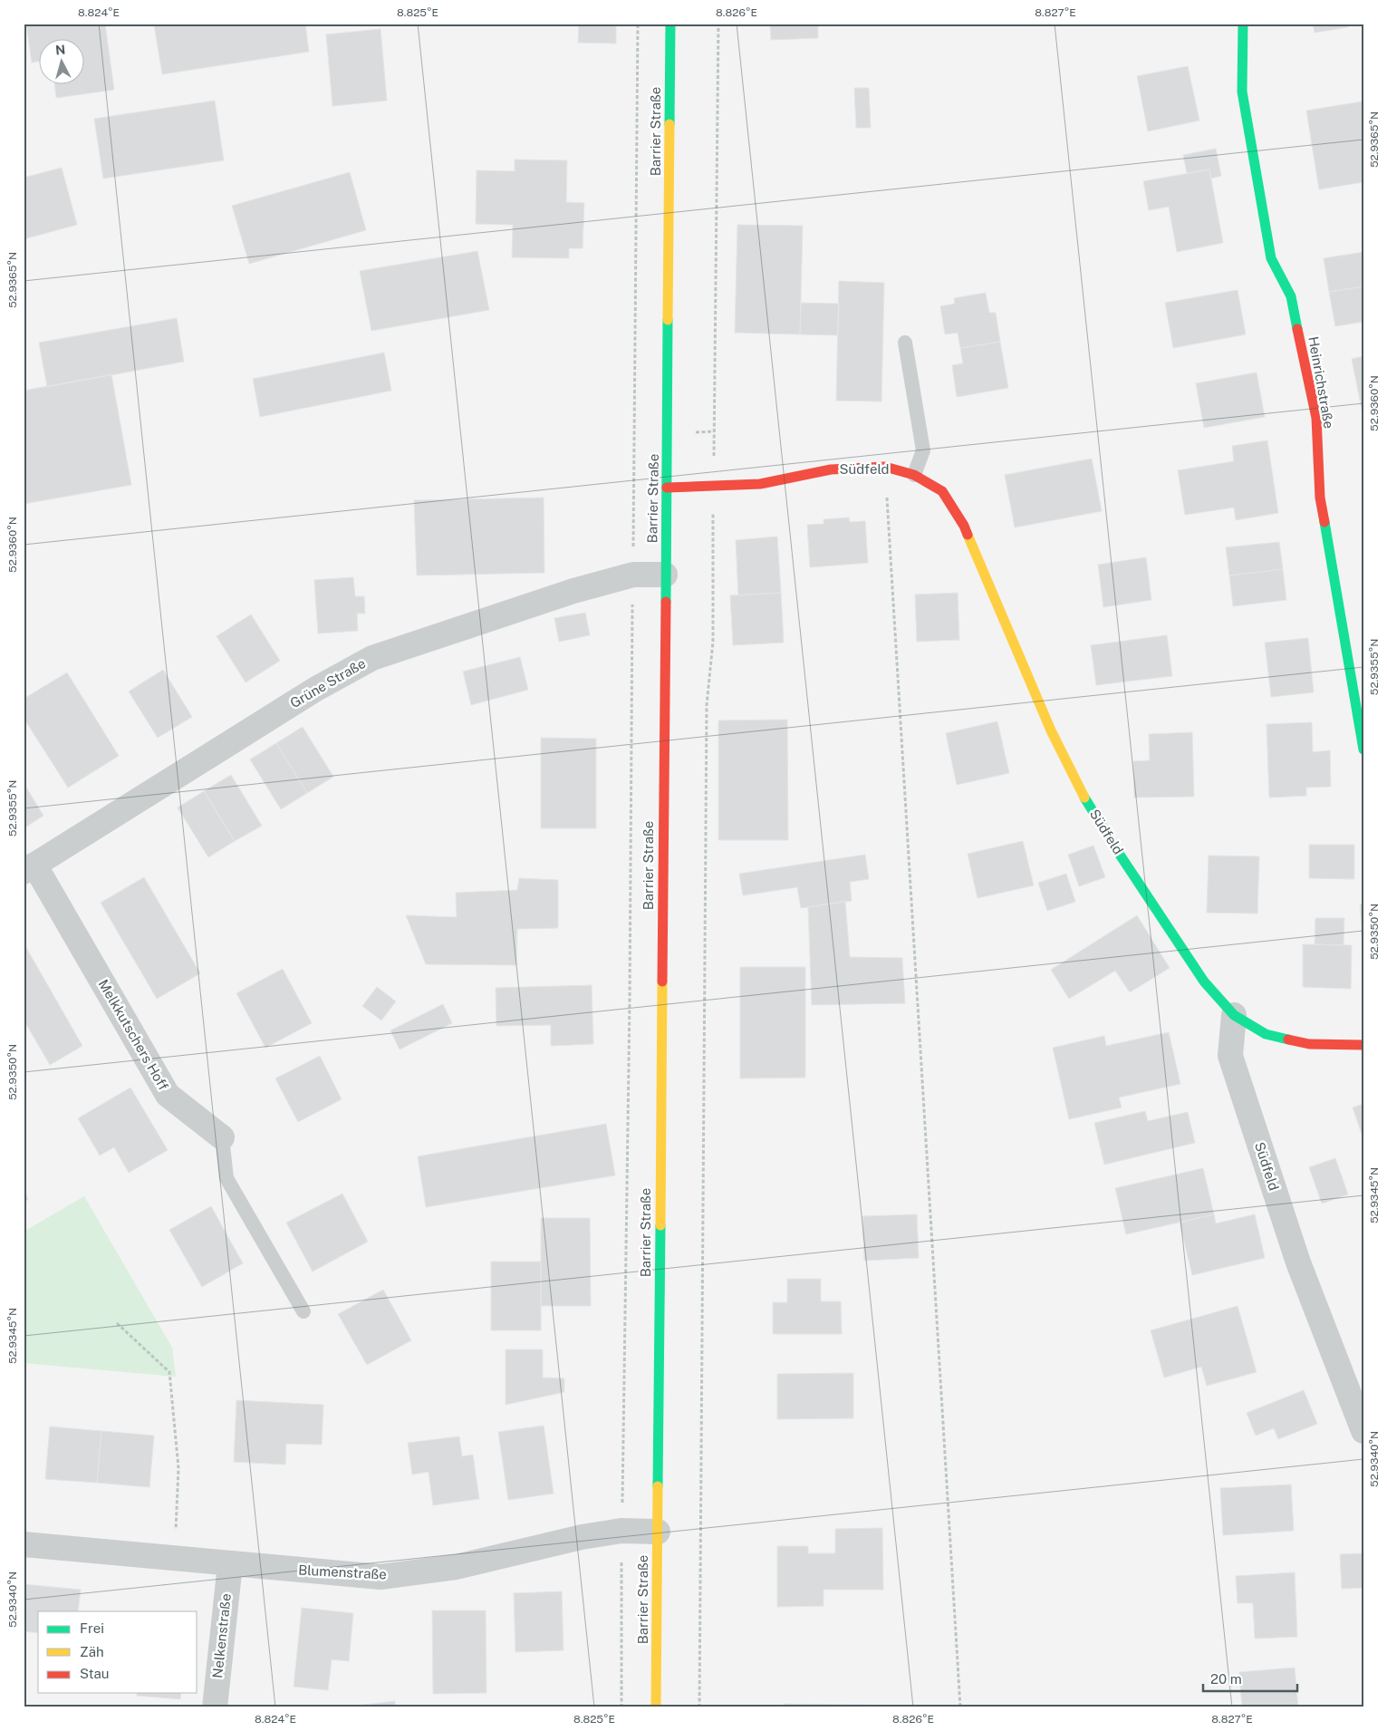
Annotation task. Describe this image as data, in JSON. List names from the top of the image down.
{
  "streets": {
    "street": [
      "Barrier Straße",
      "Heinrichstraße",
      "Südfeld",
      "Grüne Straße",
      "Melkkutschers Hoff",
      "Blumenstraße",
      "Nelkenstraße"
    ]
  },
  "crossings": [
    ["Barrier Straße", "Südfeld"],
    ["Barrier Straße", "Grüne Straße"],
    ["Barrier Straße", "Blumenstraße"],
    ["Grüne Straße", "Melkkutschers Hoff"],
    ["Blumenstraße", "Nelkenstraße"]
  ],
  "legend": ["Frei", "Zäh", "Stau"],
  "scale_bar": "20 m",
  "north": "top",
  "coordinates": [
    "8.824°E",
    "8.825°E",
    "8.826°E",
    "8.827°E",
    "52.9365°N",
    "52.9360°N",
    "52.9355°N",
    "52.9350°N",
    "52.9345°N",
    "52.9340°N"
  ]
}
